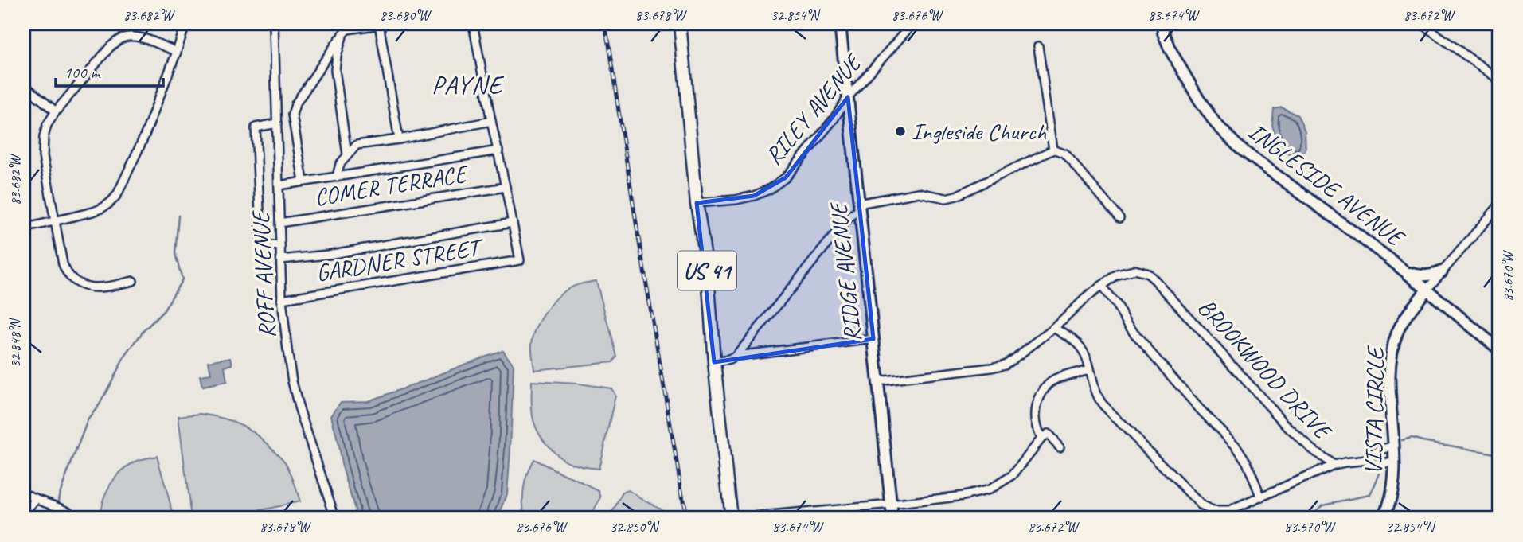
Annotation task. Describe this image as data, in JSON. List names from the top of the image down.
{
  "streets": {
    "main road": ["US 41"],
    "street": [
      "RILEY AVENUE",
      "INGLESIDE AVENUE",
      "COMER TERRACE",
      "GARDNER STREET",
      "RIDGE AVENUE",
      "ROFF AVENUE",
      "BROOKWOOD DRIVE",
      "VISTA CIRCLE"
    ]
  },
  "crossings": [
    ["RILEY AVENUE", "US 41"],
    ["RILEY AVENUE", "RIDGE AVENUE"],
    ["INGLESIDE AVENUE", "VISTA CIRCLE"],
    ["COMER TERRACE", "ROFF AVENUE"],
    ["GARDNER STREET", "ROFF AVENUE"],
    ["BROOKWOOD DRIVE", "VISTA CIRCLE"]
  ],
  "districts": ["PAYNE"],
  "places": ["Ingleside Church"],
  "scale_bar": "100 m",
  "coordinates": [
    "83.682°W",
    "83.680°W",
    "83.678°W",
    "32.854°N",
    "83.676°W",
    "83.674°W",
    "83.672°W",
    "83.670°W",
    "32.848°N",
    "32.850°N"
  ]
}
